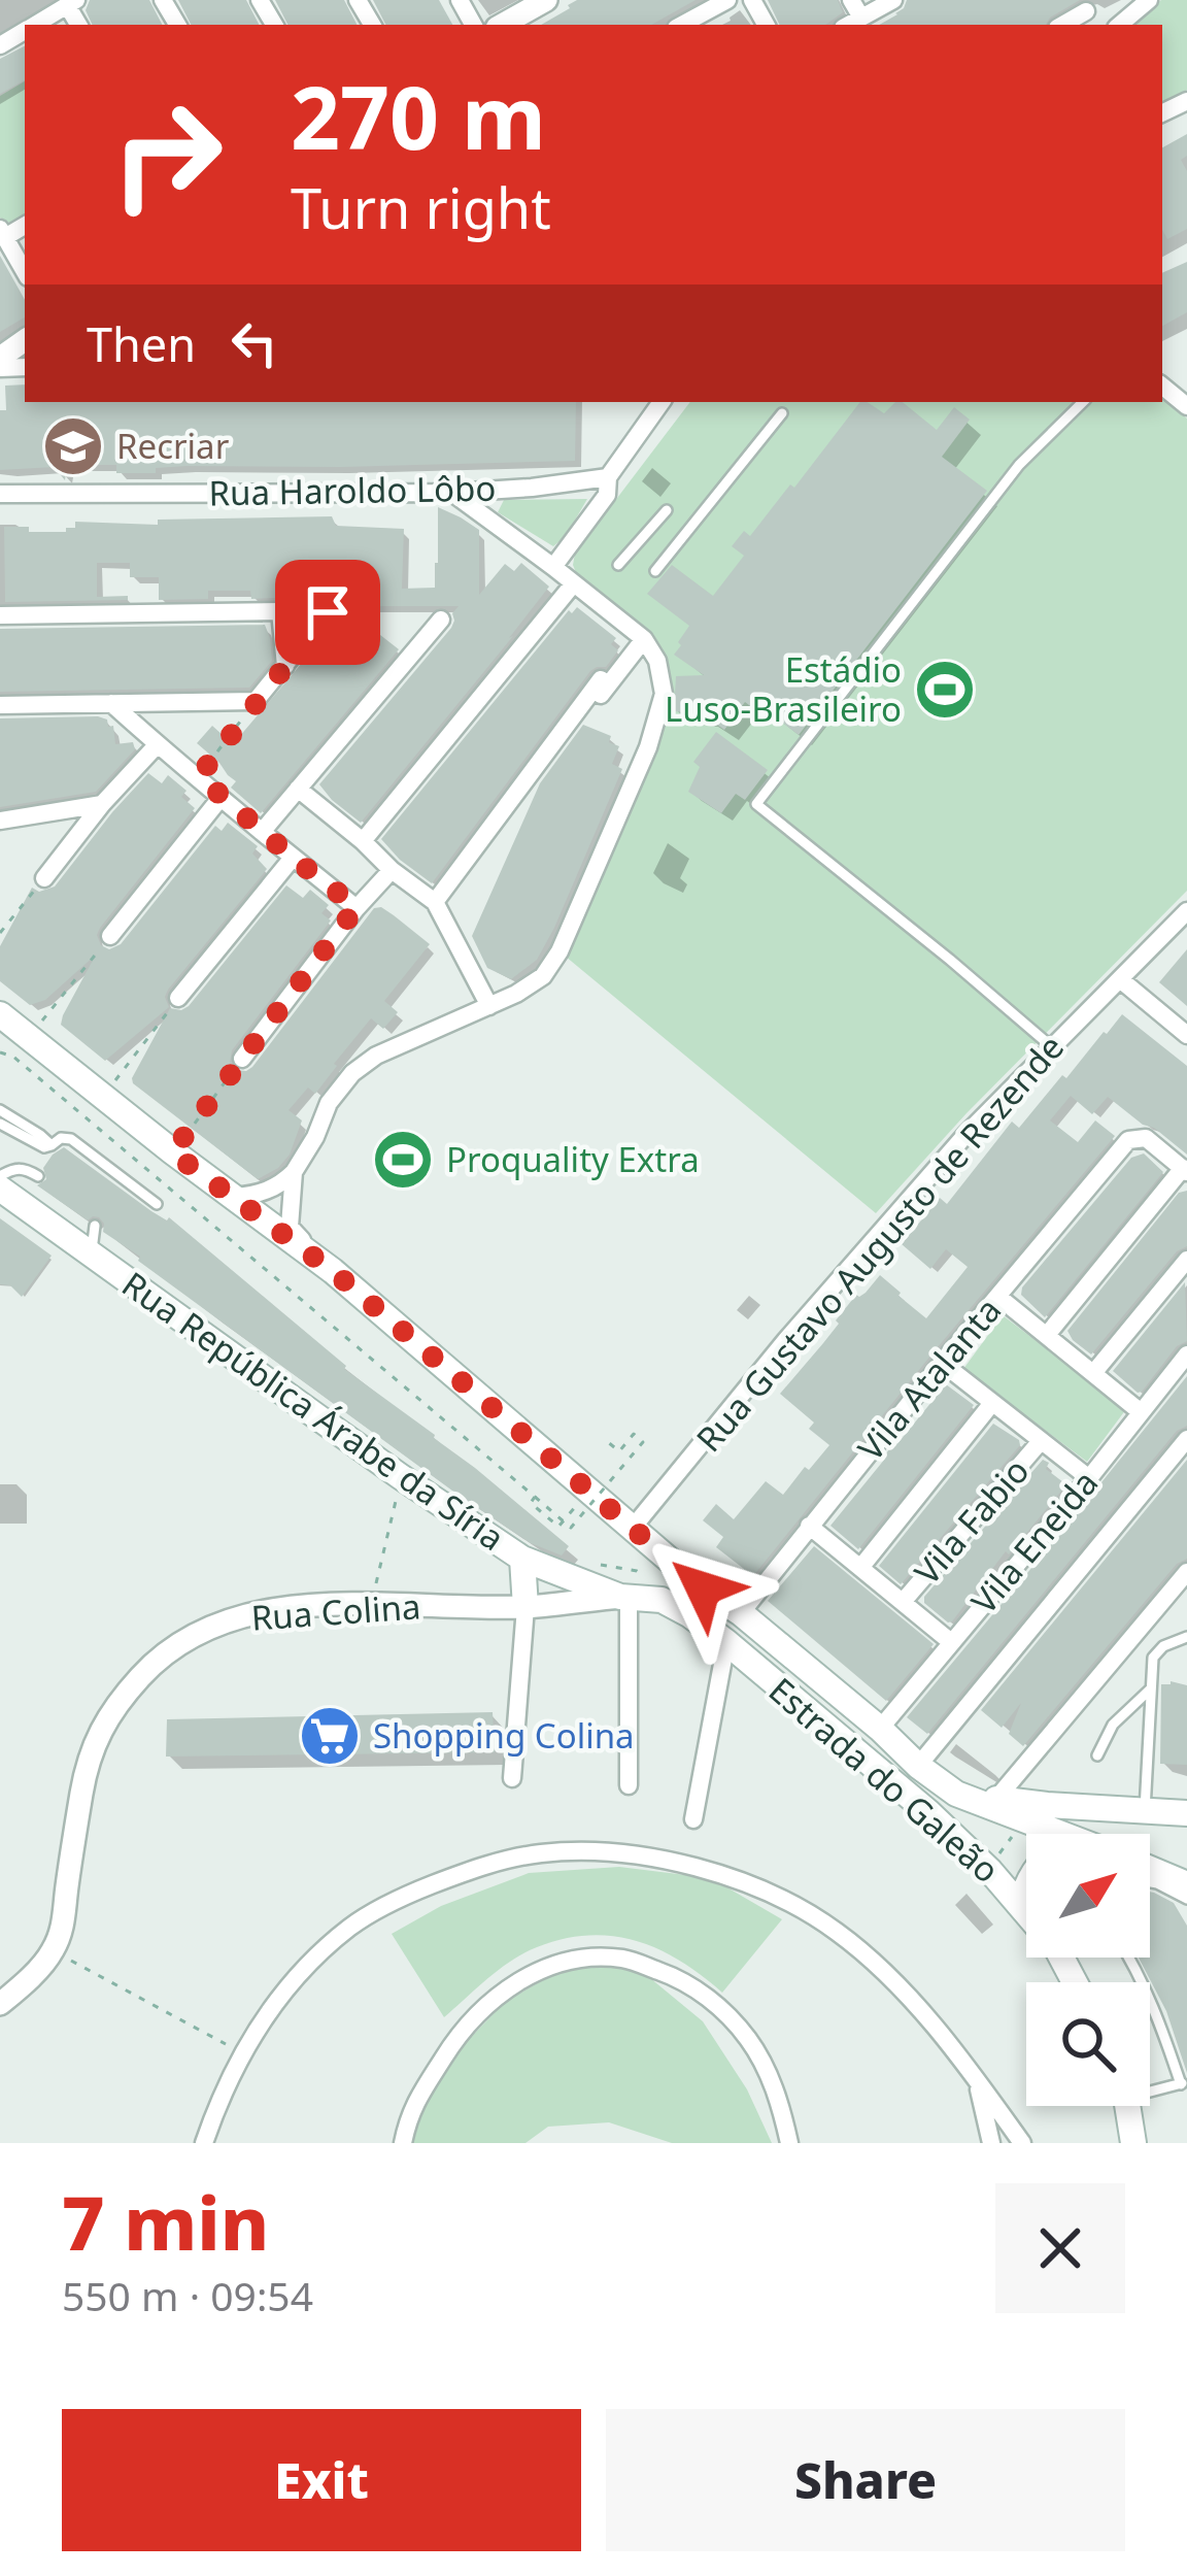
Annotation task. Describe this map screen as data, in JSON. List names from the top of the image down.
{
  "streets": {
    "main road": ["Rua República Árabe da Síria", "Estrada do Galeão"],
    "street": [
      "Rua Haroldo Lôbo",
      "Rua Gustavo Augusto de Rezende",
      "Vila Atalanta",
      "Vila Fabio",
      "Vila Eneida",
      "Rua Colina"
    ]
  },
  "crossings": [
    ["Rua Gustavo Augusto de Rezende", "Estrada do Galeão"],
    ["Vila Atalanta", "Estrada do Galeão"],
    ["Rua República Árabe da Síria", "Rua Colina"],
    ["Rua República Árabe da Síria", "Estrada do Galeão"],
    ["Vila Eneida", "Estrada do Galeão"],
    ["Rua Colina", "Estrada do Galeão"]
  ],
  "places": {
    "school or university": ["Recriar"],
    "sports": ["Estádio Luso-Brasileiro", "Proquality Extra"],
    "supermarket": ["Shopping Colina"]
  },
  "north": "top right",
  "page": {
    "turn": ["270 m", "Turn right"],
    "then": "Then",
    "heading": ["7 min", "550 m · 09:54"],
    "buttons": ["Exit", "Share"]
  }
}
